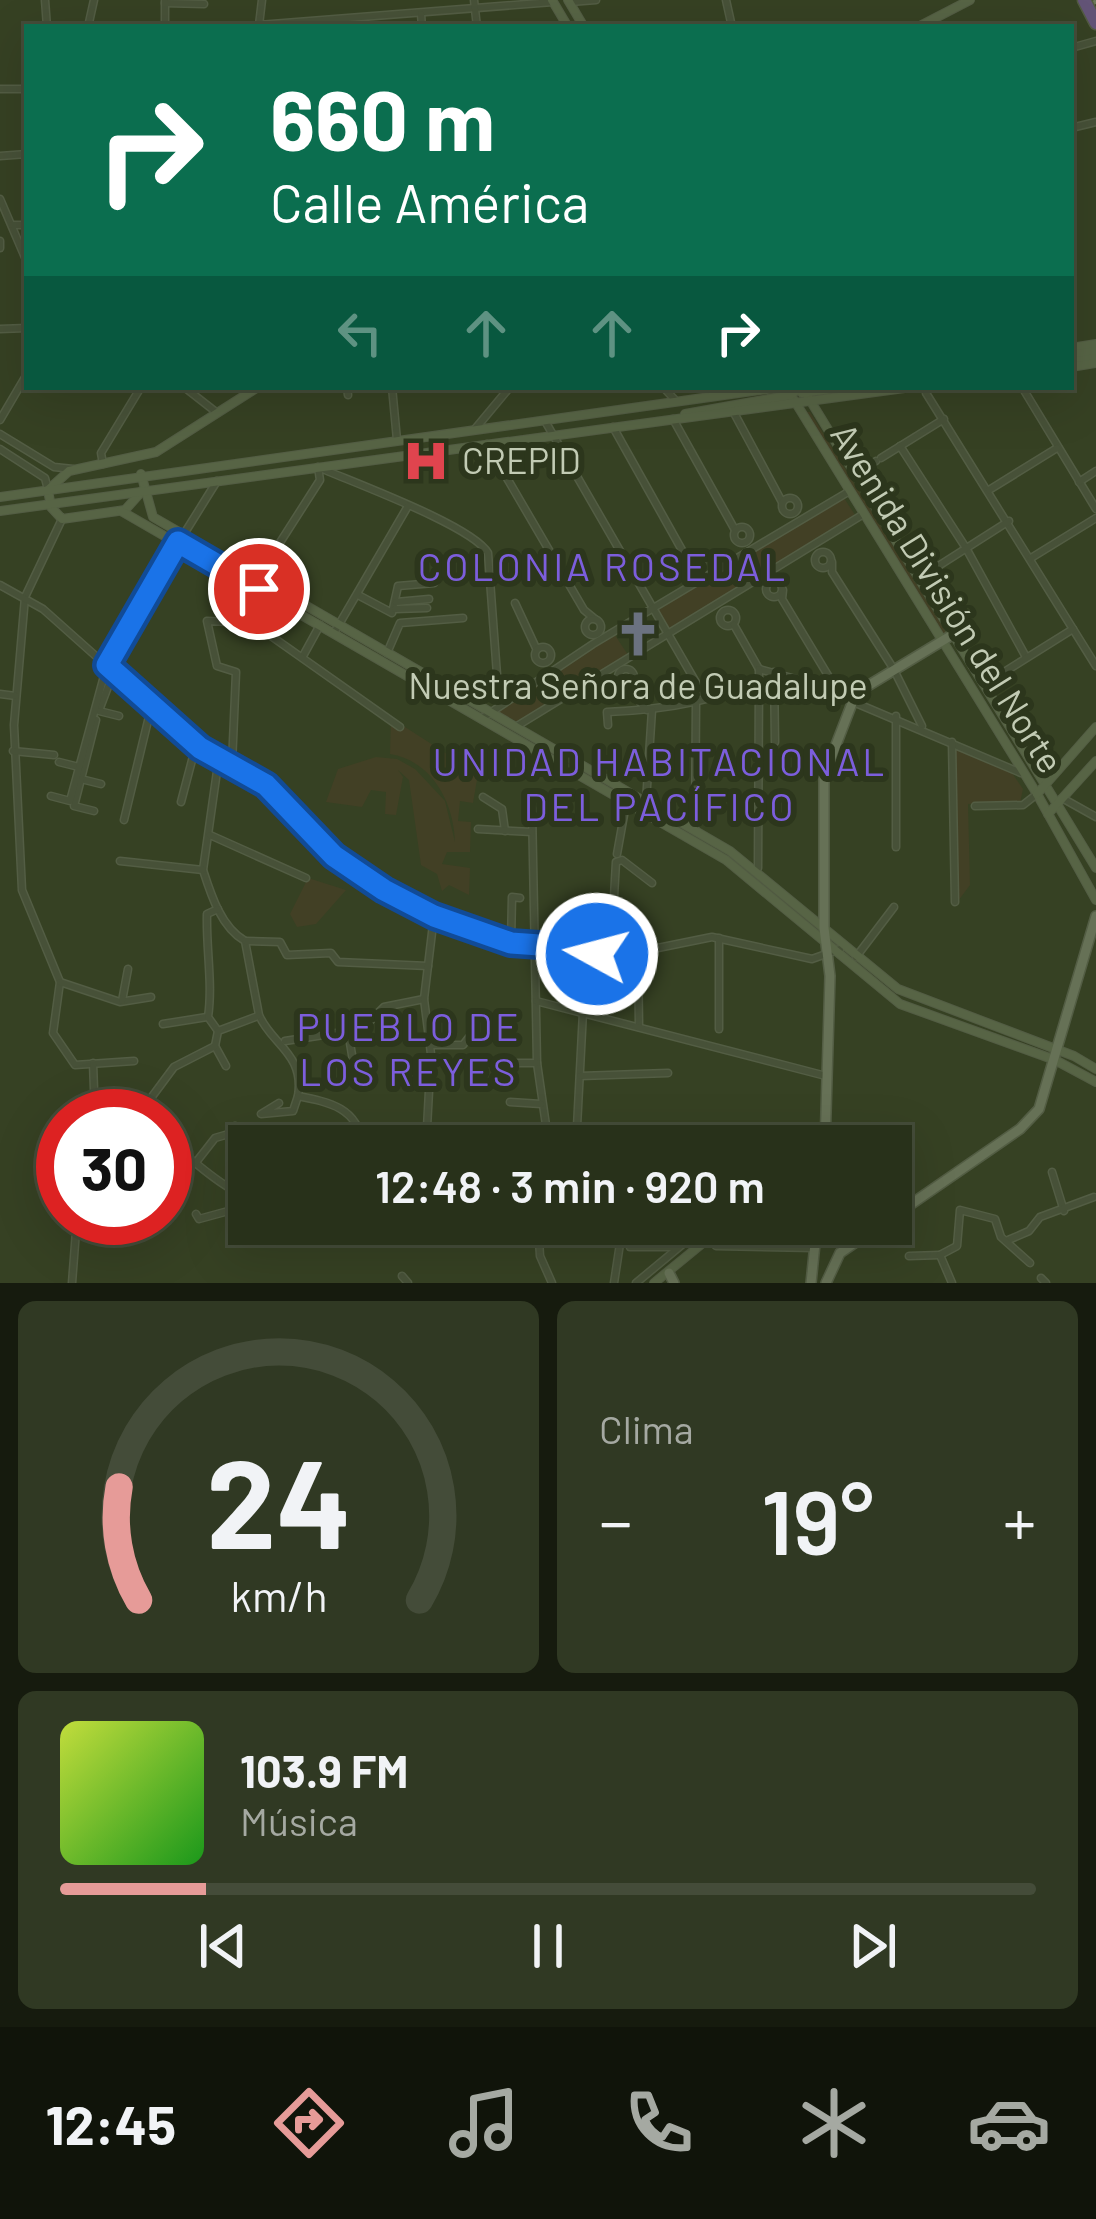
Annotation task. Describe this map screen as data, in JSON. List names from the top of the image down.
{
  "streets": {
    "main road": ["Avenida División del Norte"]
  },
  "districts": ["COLONIA ROSEDAL", "UNIDAD HABITACIONAL DEL PACÍFICO", "PUEBLO DE LOS REYES"],
  "places": {
    "hospital": ["CREPID"],
    "church": ["Nuestra Señora de Guadalupe"]
  },
  "page": {
    "turn": ["660 m", "Calle América"],
    "limit": "30",
    "trip": "12:48 · 3 min · 920 m",
    "tile": "Clima",
    "heat": ["−", "19°", "+"],
    "song": ["103.9 FM", "Música"],
    "tabs": "12:45",
    "gauge": ["24", "km/h"]
  }
}
